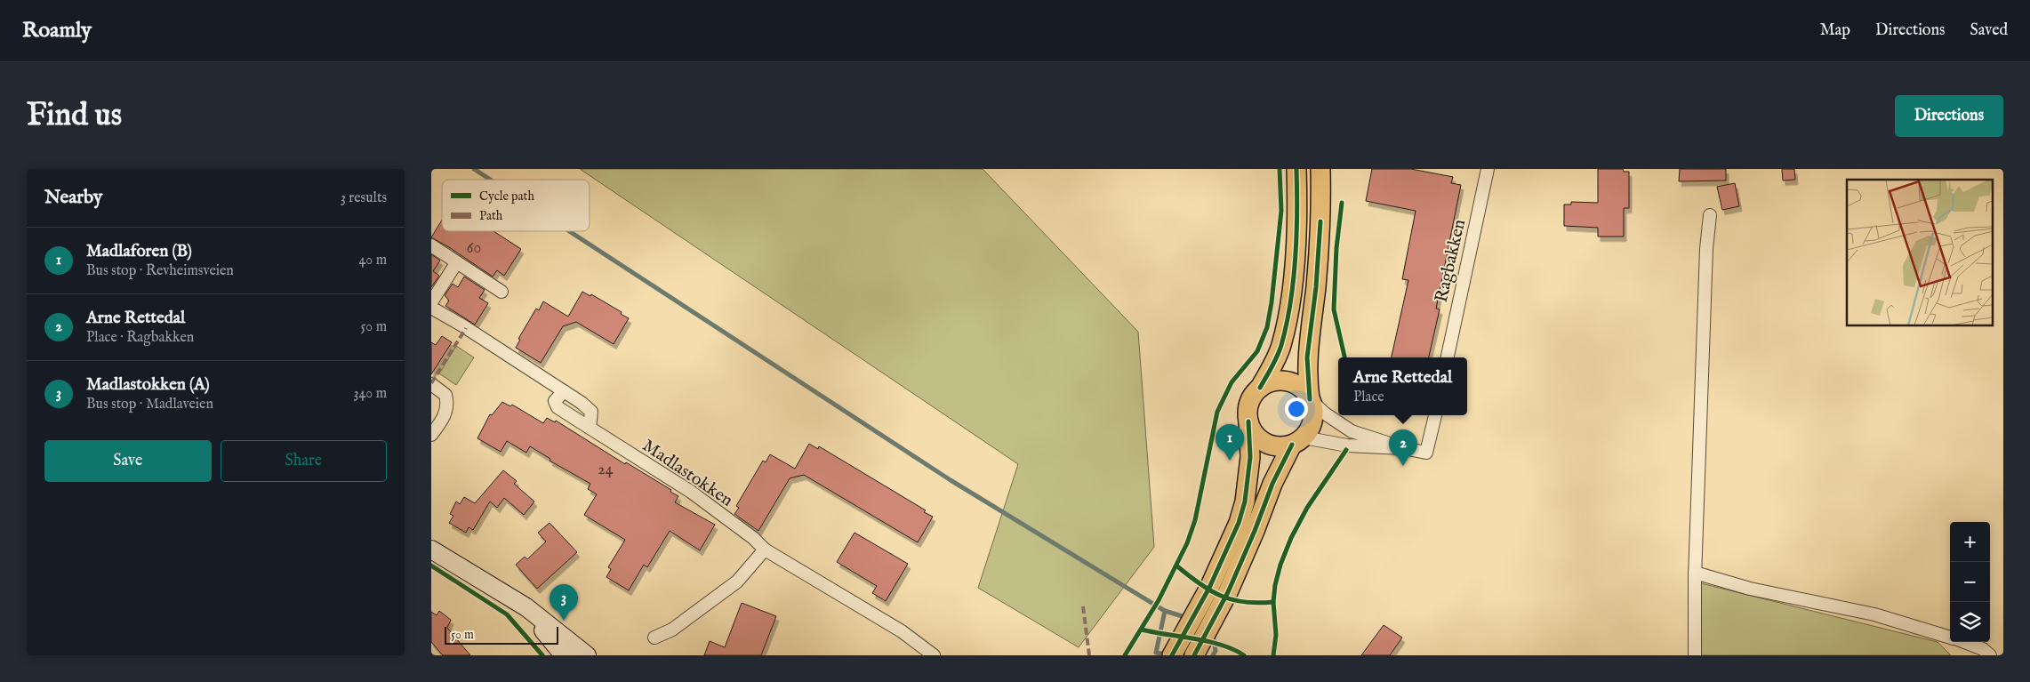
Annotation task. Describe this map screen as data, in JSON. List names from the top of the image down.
{
  "streets": {
    "street": ["Ragbakken", "Madlastokken"]
  },
  "house_numbers": ["60", "24"],
  "legend": ["Cycle path", "Path"],
  "scale_bar": "50 m",
  "page": {
    "header": "Roamly",
    "nav": ["Map", "Directions", "Saved"],
    "buttons": [
      "Directions",
      ["Save", "Share"]
    ],
    "title": "Find us",
    "heading": ["Nearby", "3 results"],
    "list": [
      {
        "mark": "1",
        "name": "Madlaforen (B)",
        "note": "Bus stop · Revheimsveien",
        "value": "40 m"
      },
      {
        "mark": "2",
        "name": "Arne Rettedal",
        "note": "Place · Ragbakken",
        "value": "50 m"
      },
      {
        "mark": "3",
        "name": "Madlastokken (A)",
        "note": "Bus stop · Madlaveien",
        "value": "340 m"
      }
    ],
    "popup": ["Arne Rettedal", "Place"],
    "pins": ["1", "2", "3"],
    "map_buttons": ["+", "−"],
    "scale": "50 m"
  }
}
